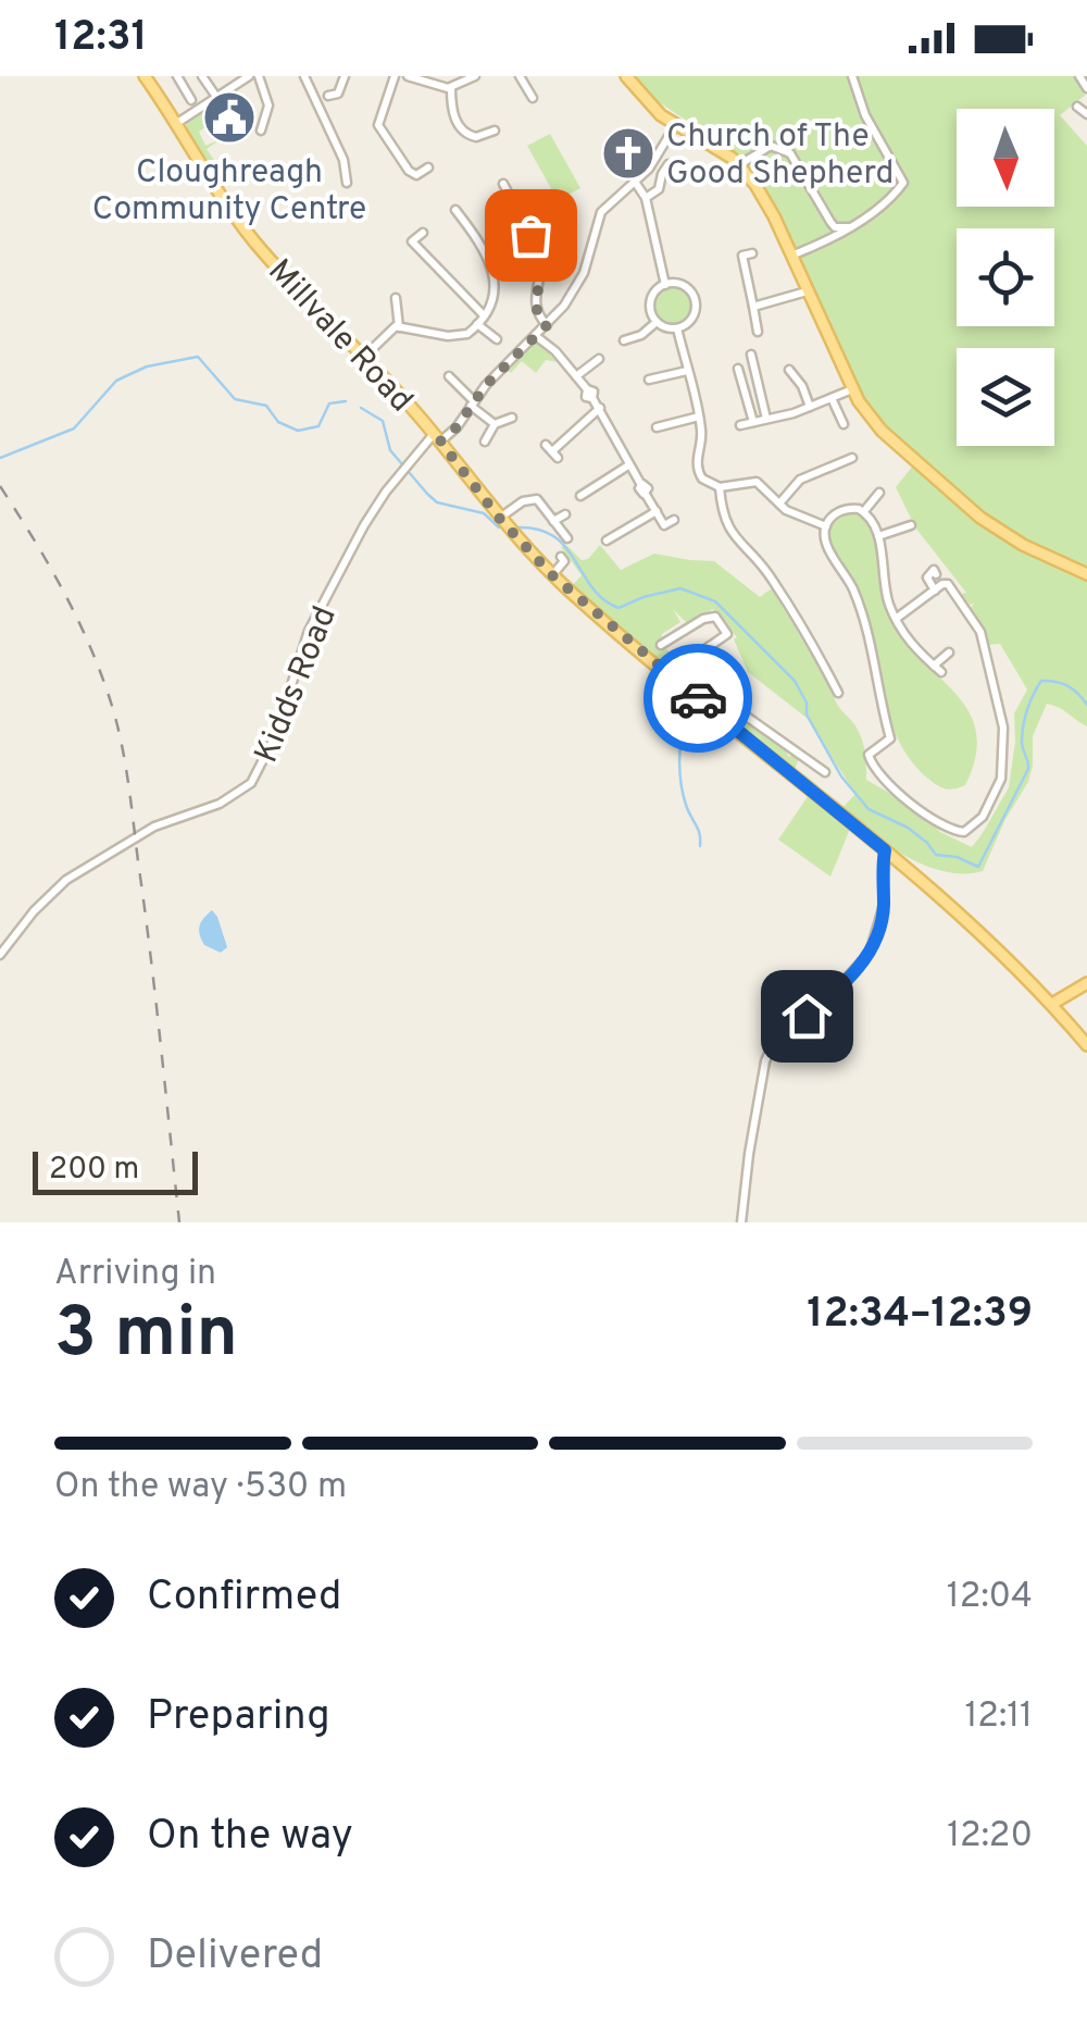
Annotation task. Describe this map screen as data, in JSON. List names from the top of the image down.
{
  "streets": {
    "main road": ["Millvale Road"],
    "street": ["Kidds Road"]
  },
  "crossings": [
    ["Millvale Road", "Kidds Road"]
  ],
  "places": {
    "public building": ["Cloughreagh Community Centre"],
    "church": ["Church of The Good Shepherd"]
  },
  "scale_bar": "200 m",
  "north": "bottom",
  "page": {
    "status": "12:31",
    "scale": "200 m",
    "heading": ["3 min", "Arriving in", "12:34–12:39"],
    "bar": "On the way · 530 m",
    "list": [
      ["Confirmed", "12:04"],
      ["Preparing", "12:11"],
      ["On the way", "12:20"],
      "Delivered"
    ]
  }
}
